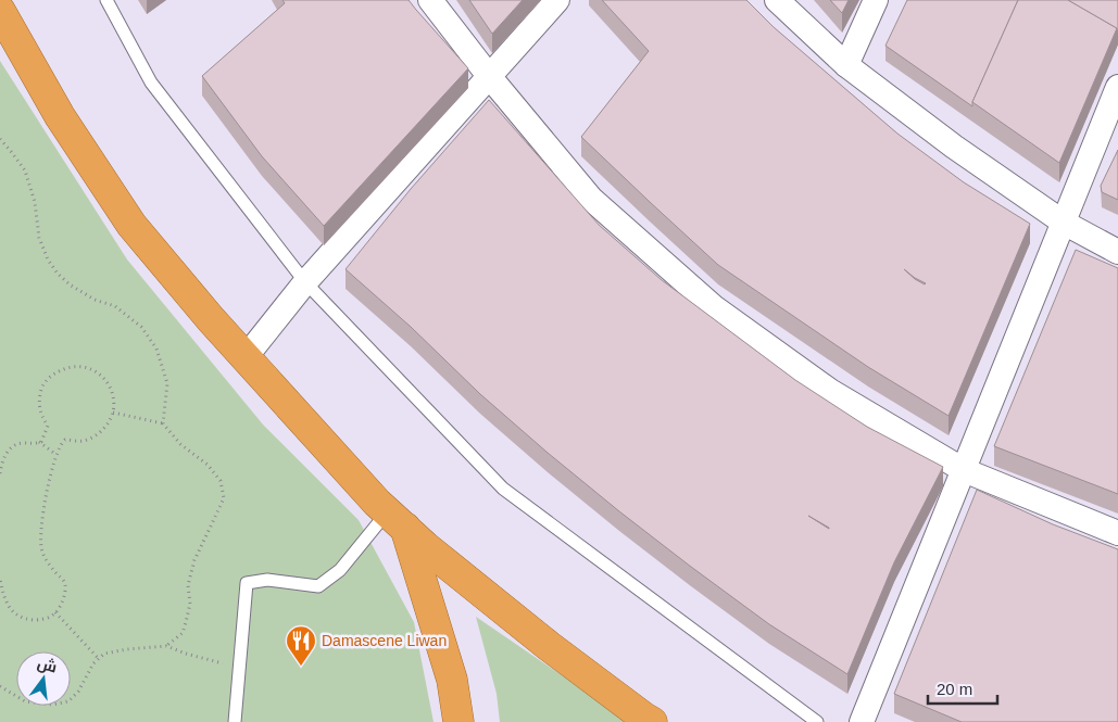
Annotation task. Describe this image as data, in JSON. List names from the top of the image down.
{
  "places": {
    "restaurant": ["Damascene Liwan"]
  },
  "scale_bar": "20 m",
  "north": "top"
}
